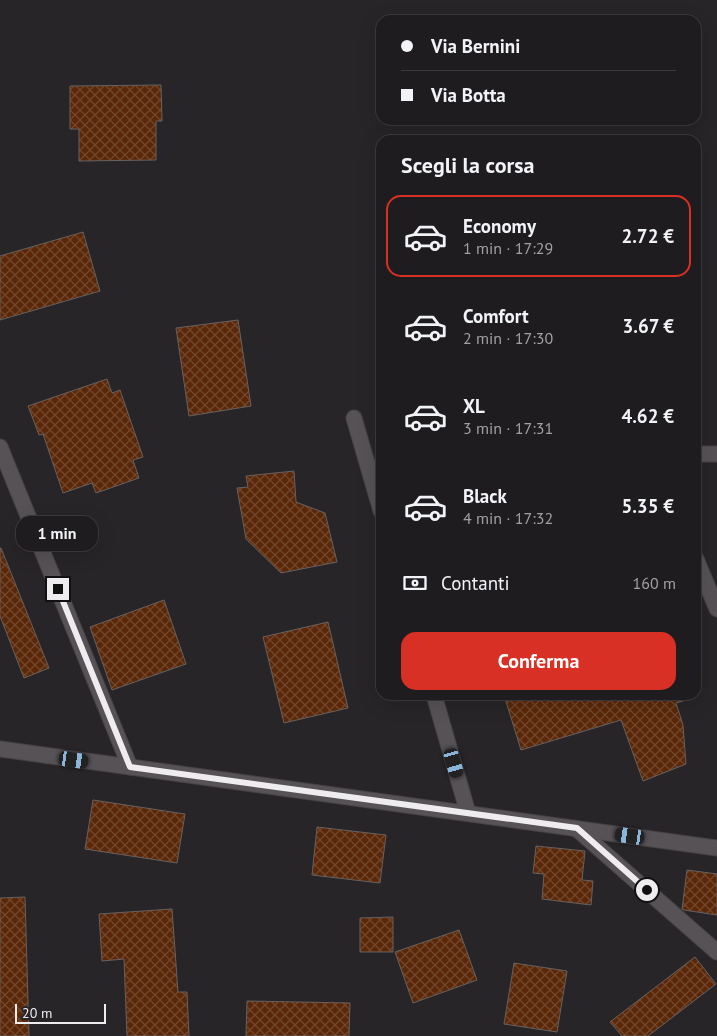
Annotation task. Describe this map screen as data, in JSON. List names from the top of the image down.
{
  "scale_bar": "20 m",
  "page": {
    "banner": ["Via Bernini", "Via Botta"],
    "heading": "Scegli la corsa",
    "list": [
      {
        "name": "Economy",
        "note": "1 min · 17:29",
        "value": "2.72 €"
      },
      {
        "name": "Comfort",
        "note": "2 min · 17:30",
        "value": "3.67 €"
      },
      {
        "name": "XL",
        "note": "3 min · 17:31",
        "value": "4.62 €"
      },
      {
        "name": "Black",
        "note": "4 min · 17:32",
        "value": "5.35 €"
      }
    ],
    "bubble": "1 min",
    "pay": ["Contanti", "160 m"],
    "buttons": "Conferma",
    "scale": "20 m"
  }
}
